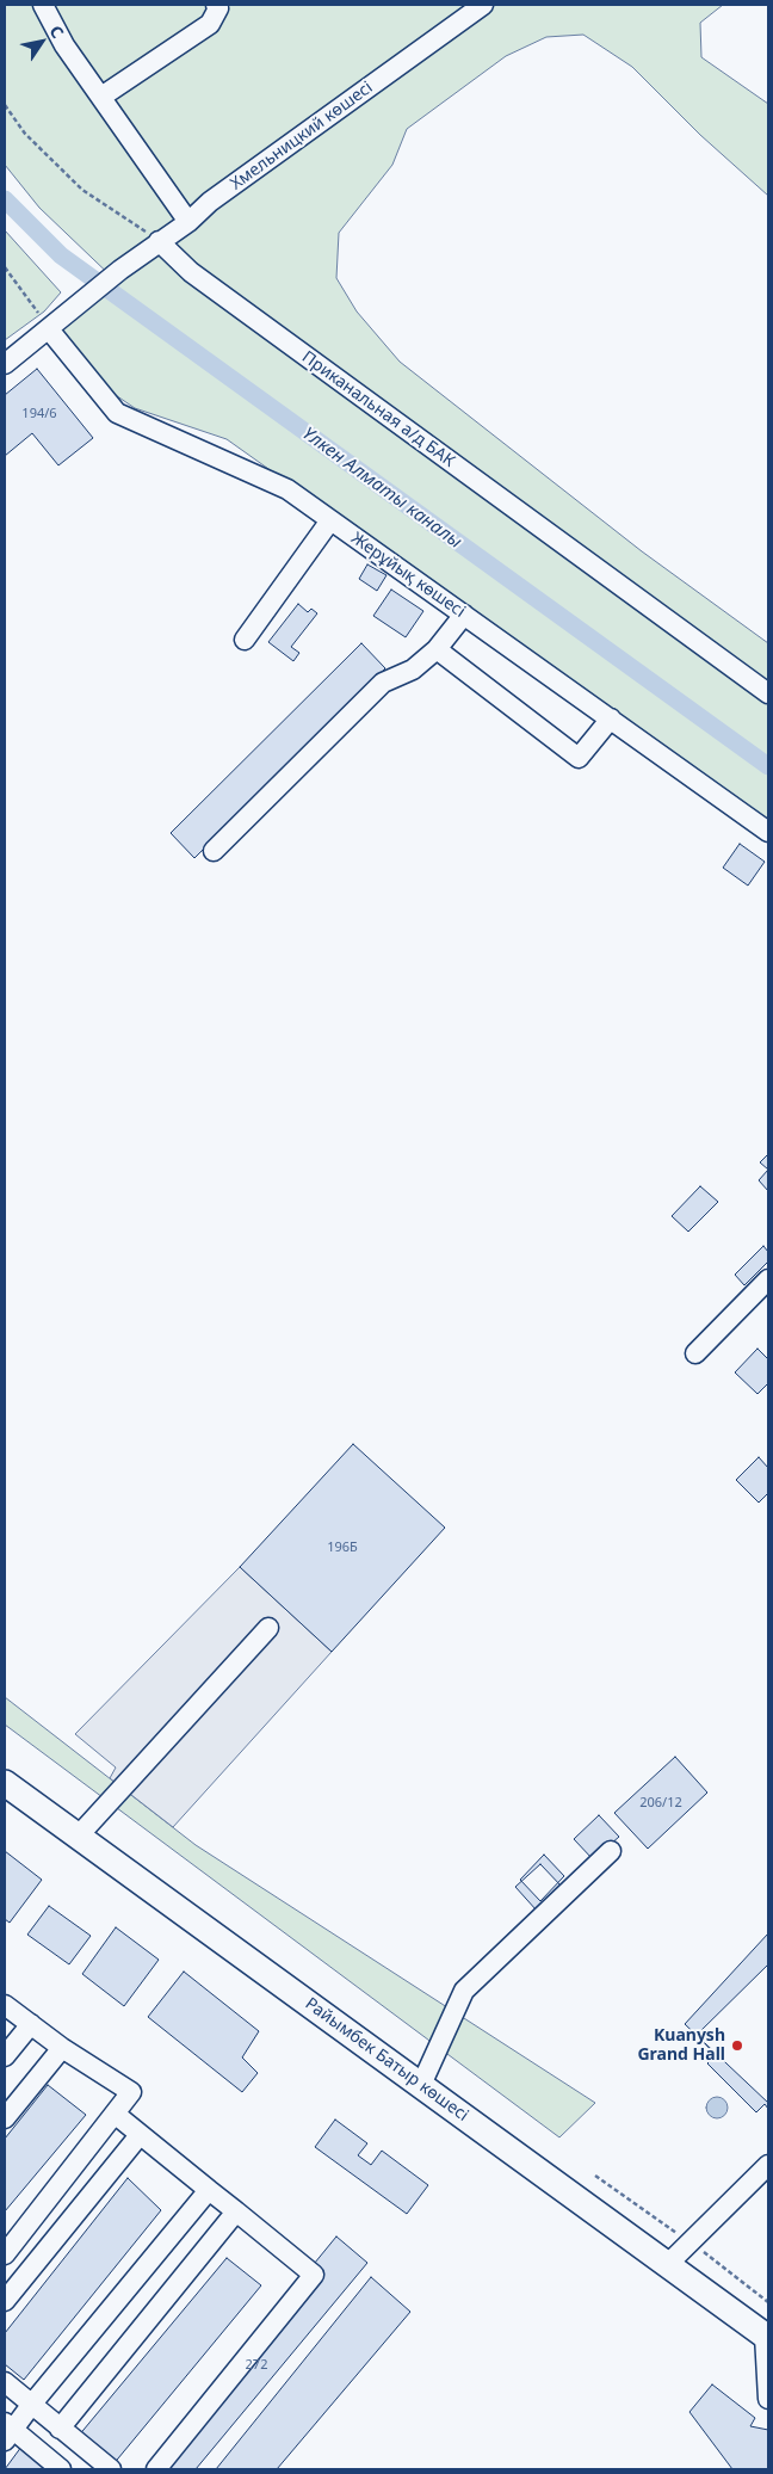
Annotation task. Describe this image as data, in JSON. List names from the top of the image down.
{
  "streets": {
    "main road": ["Райымбек Батыр көшесі"],
    "street": ["Хмельницкий көшесі", "Приканальная а/д БАК", "Жерұйық көшесі"]
  },
  "crossings": [
    ["Хмельницкий көшесі", "Приканальная а/д БАК"],
    ["Хмельницкий көшесі", "Жерұйық көшесі"]
  ],
  "water": ["Үлкен Алматы каналы"],
  "places": ["Kuanysh Grand Hall"],
  "house_numbers": [
    "194/6",
    "196Б",
    "206/12",
    "272"
  ],
  "north": "top right"
}
